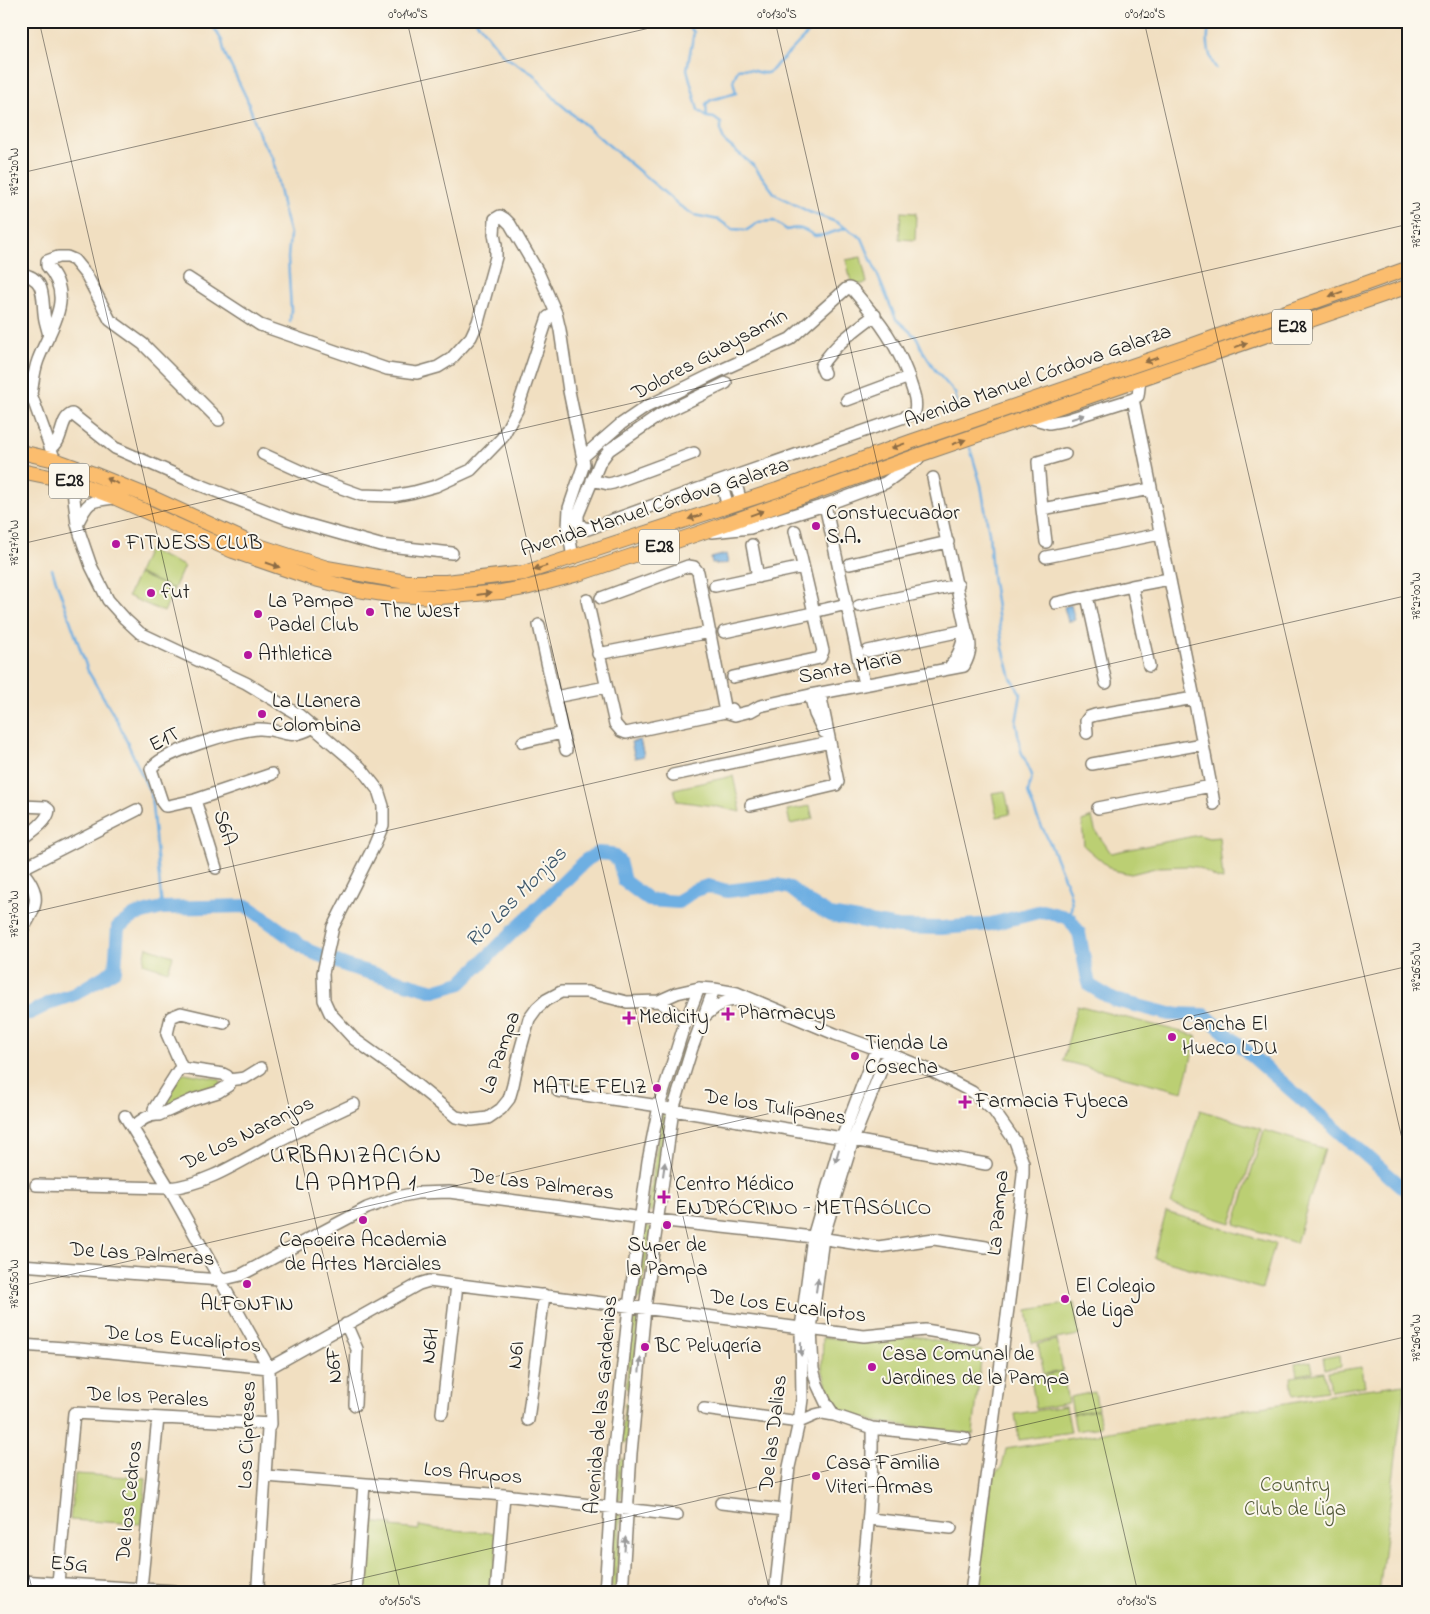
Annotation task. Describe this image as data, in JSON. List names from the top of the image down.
{
  "streets": {
    "main road": ["E28", "Avenida Manuel Córdova Galarza"],
    "street": [
      "Dolores Guaysamín",
      "Santa Maria",
      "E1T",
      "S6A",
      "La Pampa",
      "De los Tulipanes",
      "De Los Naranjos",
      "De Las Palmeras",
      "De Los Eucaliptos",
      "N6H",
      "N6I",
      "N6F",
      "De los Perales",
      "Avenida de las Gardenias",
      "De las Dalias",
      "Los Cipreses",
      "Los Arupos",
      "De los Cedros",
      "E5G"
    ]
  },
  "crossings": [
    ["Avenida Manuel Córdova Galarza", "La Pampa"],
    ["E1T", "S6A"],
    ["E1T", "La Pampa"],
    ["La Pampa", "Avenida de las Gardenias"],
    ["La Pampa", "De las Dalias"],
    ["De los Tulipanes", "Avenida de las Gardenias"],
    ["De los Tulipanes", "De las Dalias"],
    ["De Los Naranjos", "Los Cipreses"],
    ["De Las Palmeras", "Avenida de las Gardenias"],
    ["De Las Palmeras", "De las Dalias"],
    ["De Las Palmeras", "Los Cipreses"],
    ["De Los Eucaliptos", "N6H"],
    ["De Los Eucaliptos", "N6I"],
    ["De Los Eucaliptos", "N6F"],
    ["De Los Eucaliptos", "Avenida de las Gardenias"],
    ["De Los Eucaliptos", "De las Dalias"],
    ["De Los Eucaliptos", "Los Cipreses"],
    ["De los Perales", "Los Cipreses"],
    ["De los Perales", "De los Cedros"],
    ["De los Perales", "E5G"],
    ["Avenida de las Gardenias", "Los Arupos"],
    ["Los Cipreses", "Los Arupos"],
    ["De los Cedros", "E5G"]
  ],
  "districts": ["URBANIZACIÓN LA PAMPA 1"],
  "water": ["Rio Las Monjas"],
  "parks": ["Country Club de Liga"],
  "places": {
    "other": [
      "Constuecuador S.A.",
      "FITNESS CLUB",
      "fut",
      "The West",
      "La Pampa Padel Club",
      "Athletica",
      "La LLanera Colombina",
      "Cancha El Hueco LDU",
      "Tienda La Cosecha",
      "MATLE FELIZ",
      "Capoeira Academia de Artes Marciales",
      "Super de la Pampa",
      "ALFONFIN",
      "El Colegio de Liga",
      "BC Peluqería",
      "Casa Comunal de Jardines de la Pampa",
      "Casa Familia Viteri-Armas"
    ],
    "health": [
      "Pharmacys",
      "Medicity",
      "Farmacia Fybeca",
      "Centro Médico ENDRÓCRINO - METASÓLICO"
    ]
  },
  "coordinates": [
    "0°01'40\"S",
    "0°01'30\"S",
    "0°01'20\"S",
    "78°27'20\"W",
    "78°27'10\"W",
    "78°27'00\"W",
    "78°26'50\"W",
    "78°26'40\"W",
    "0°01'50\"S"
  ]
}
